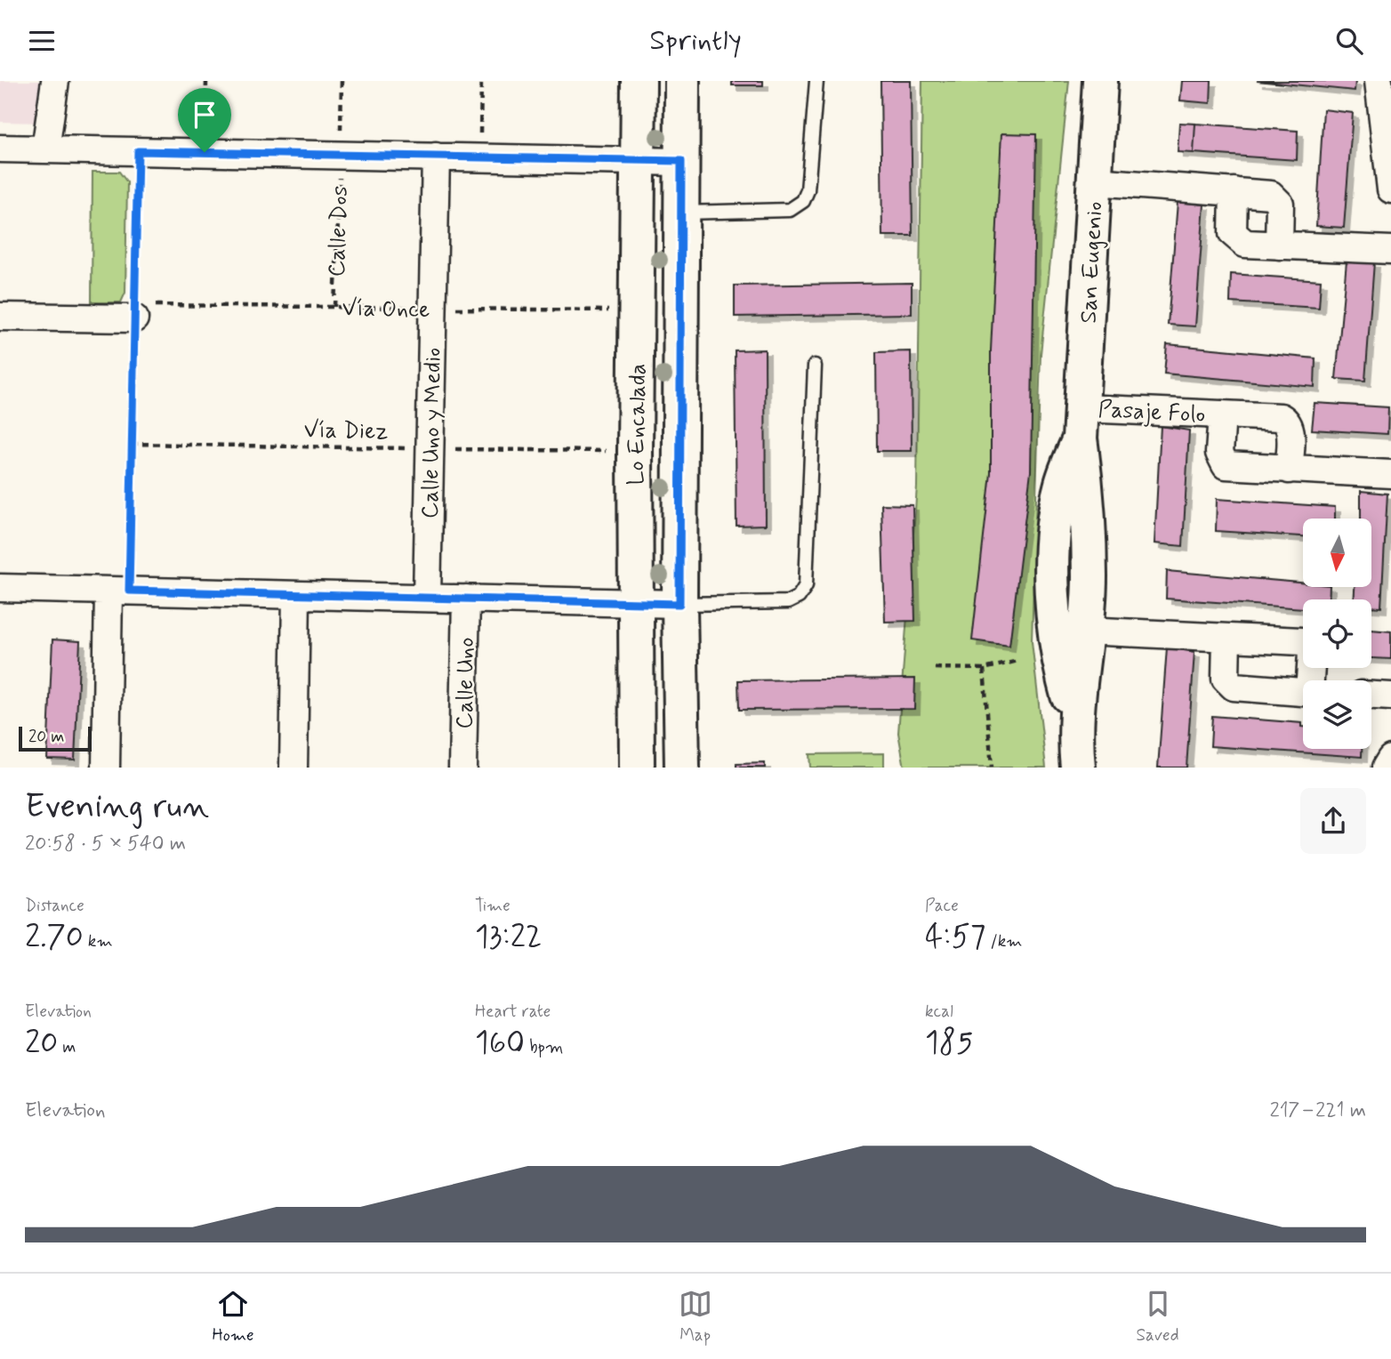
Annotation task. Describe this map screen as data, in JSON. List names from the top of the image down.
{
  "streets": {
    "street": [
      "San Eugenio",
      "Pasaje Folo",
      "Lo Encalada",
      "Calle Uno y Medio",
      "Calle Uno"
    ],
    "path": ["Calle Dos", "Vía Once", "Vía Diez"]
  },
  "crossings": [
    ["Calle Dos", "Vía Once"],
    ["San Eugenio", "Pasaje Folo"],
    ["Vía Once", "Lo Encalada"],
    ["Vía Once", "Calle Uno y Medio"],
    ["Lo Encalada", "Vía Diez"],
    ["Vía Diez", "Calle Uno y Medio"]
  ],
  "scale_bar": "20 m",
  "north": "bottom",
  "page": {
    "header": "Sprintly",
    "scale": "20 m",
    "heading": ["Evening run", "20:58 · 5 × 540 m"],
    "stats": [
      ["Distance", "2.70 km"],
      ["Time", "13:22"],
      ["Pace", "4:57 /km"],
      ["Elevation", "20 m"],
      ["Heart rate", "160 bpm"],
      ["kcal", "185"]
    ],
    "chart": ["Elevation", "217–221 m"],
    "tabs": ["Home", "Map", "Saved"]
  }
}
